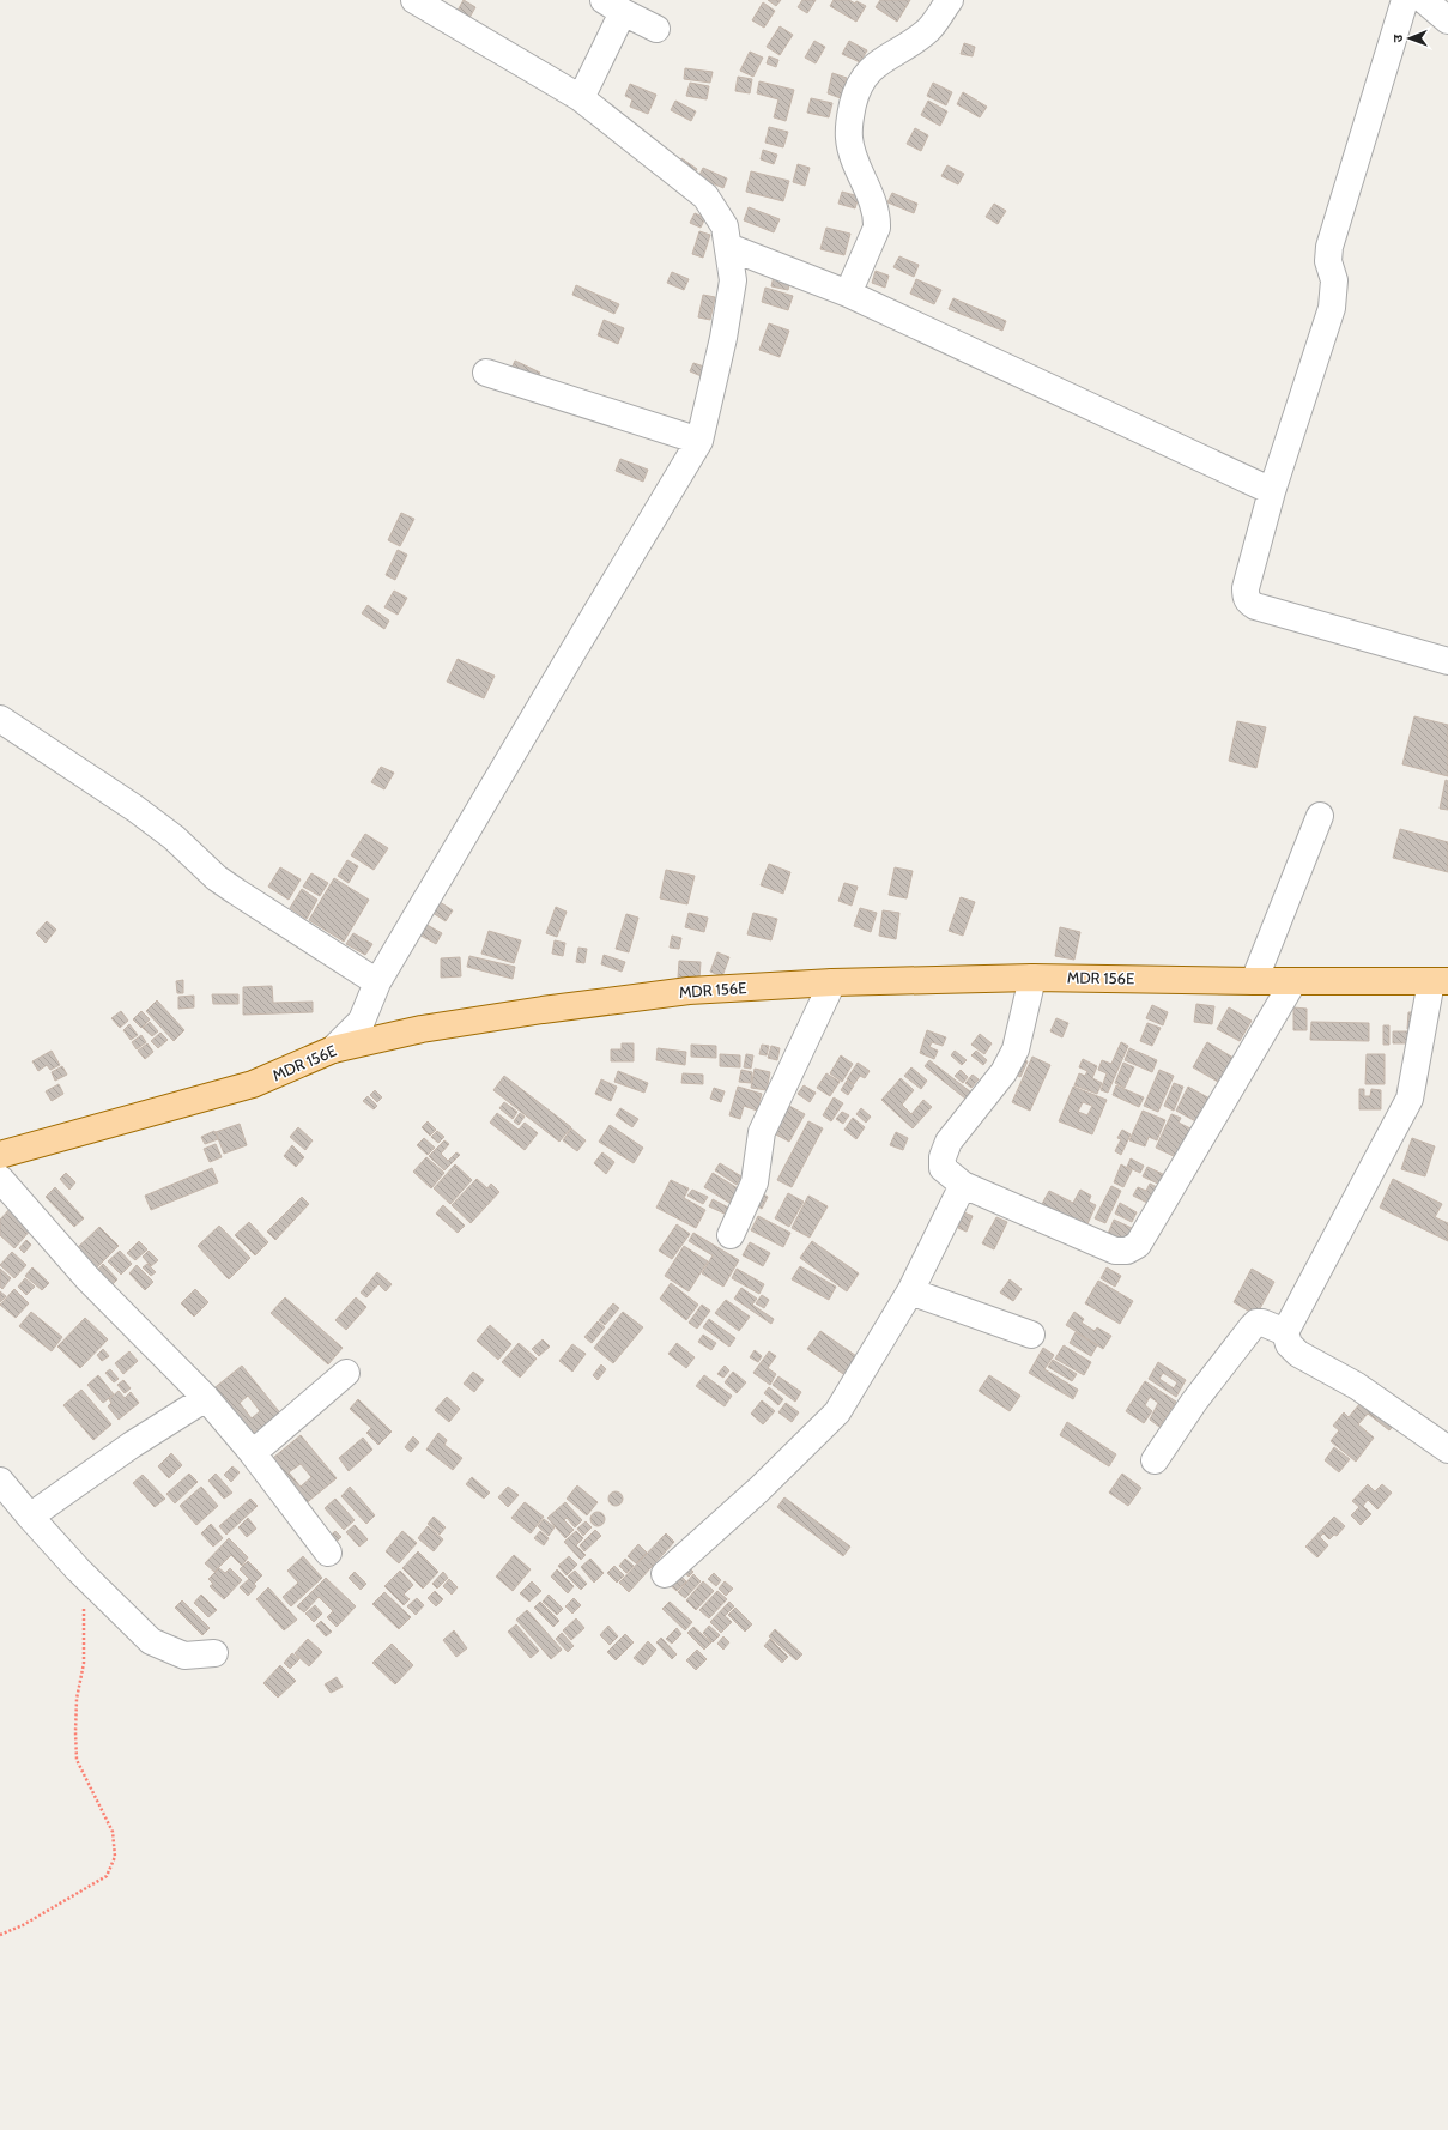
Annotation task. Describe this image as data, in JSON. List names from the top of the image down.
{
  "streets": {
    "main road": ["MDR 156E"]
  },
  "north": "left"
}
